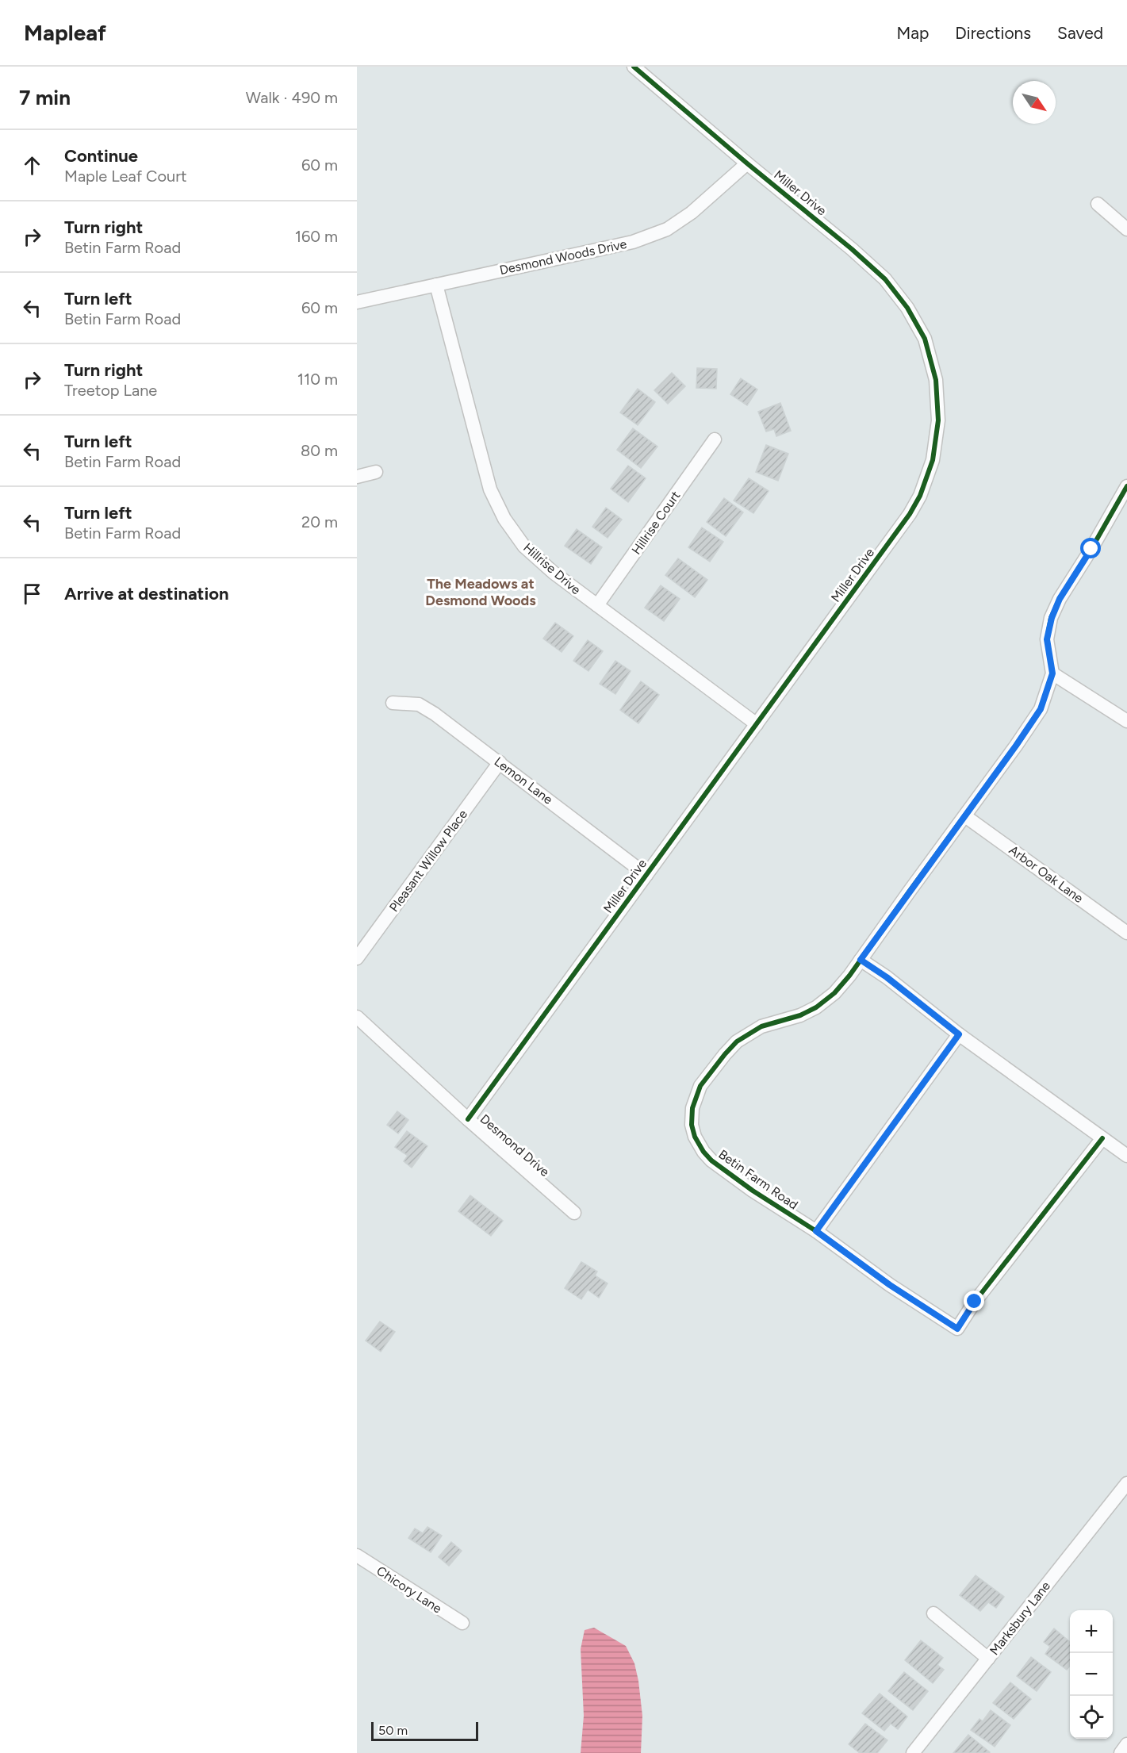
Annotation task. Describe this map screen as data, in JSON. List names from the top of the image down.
{
  "streets": {
    "street": [
      "Miller Drive",
      "Desmond Woods Drive",
      "Hillrise Court",
      "Hillrise Drive",
      "Lemon Lane",
      "Pleasant Willow Place",
      "Arbor Oak Lane",
      "Desmond Drive",
      "Betin Farm Road",
      "Chicory Lane",
      "Marksbury Lane"
    ]
  },
  "crossings": [
    ["Miller Drive", "Desmond Woods Drive"],
    ["Miller Drive", "Hillrise Drive"],
    ["Miller Drive", "Lemon Lane"],
    ["Miller Drive", "Desmond Drive"],
    ["Desmond Woods Drive", "Hillrise Drive"],
    ["Hillrise Court", "Hillrise Drive"],
    ["Lemon Lane", "Pleasant Willow Place"],
    ["Arbor Oak Lane", "Betin Farm Road"]
  ],
  "districts": ["The Meadows at Desmond Woods"],
  "scale_bar": "50 m",
  "north": "bottom right",
  "page": {
    "header": "Mapleaf",
    "nav": ["Map", "Directions", "Saved"],
    "heading": ["7 min", "Walk · 490 m"],
    "list": [
      ["Continue", "Maple Leaf Court", "60 m"],
      ["Turn right", "Betin Farm Road", "160 m"],
      ["Turn left", "Betin Farm Road", "60 m"],
      ["Turn right", "Treetop Lane", "110 m"],
      ["Turn left", "Betin Farm Road", "80 m"],
      ["Turn left", "Betin Farm Road", "20 m"],
      "Arrive at destination"
    ],
    "map_buttons": ["+", "−"],
    "scale": "50 m"
  }
}
